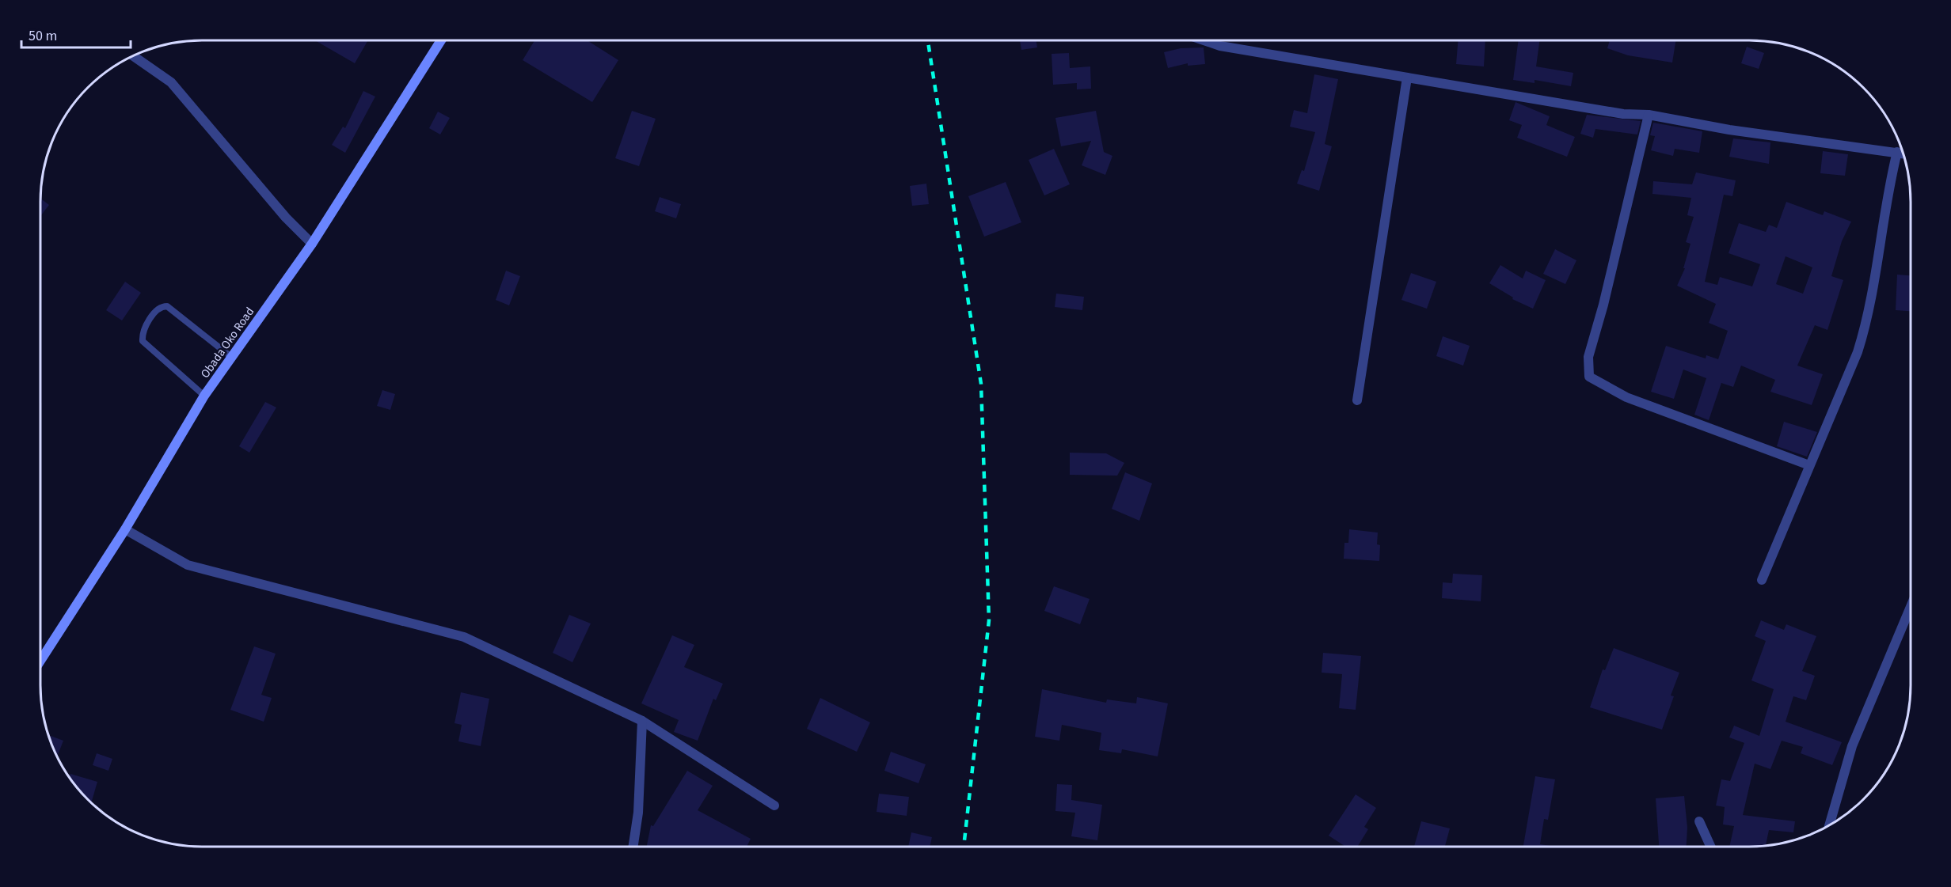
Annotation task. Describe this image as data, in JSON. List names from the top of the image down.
{
  "streets": {
    "main road": ["Obada Oko Road"]
  },
  "scale_bar": "50 m"
}
